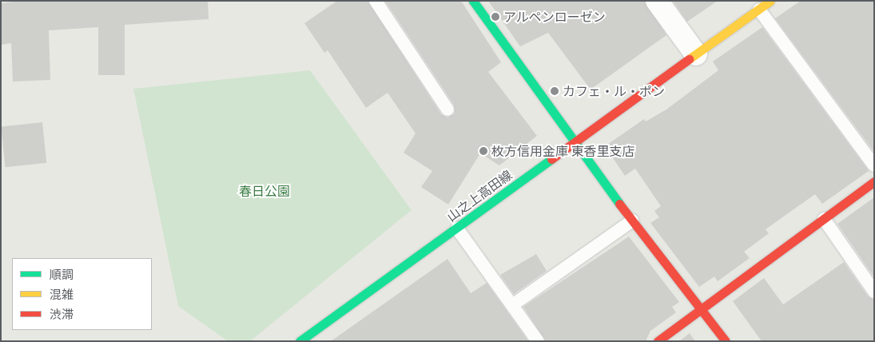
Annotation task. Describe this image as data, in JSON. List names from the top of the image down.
{
  "streets": {
    "street": ["山之上高田線"]
  },
  "parks": ["春日公園"],
  "places": ["アルペンローゼン", "カフェ・ル・ポン", "枚方信用金庫 東香里支店"],
  "legend": ["順調", "混雑", "渋滞"]
}
